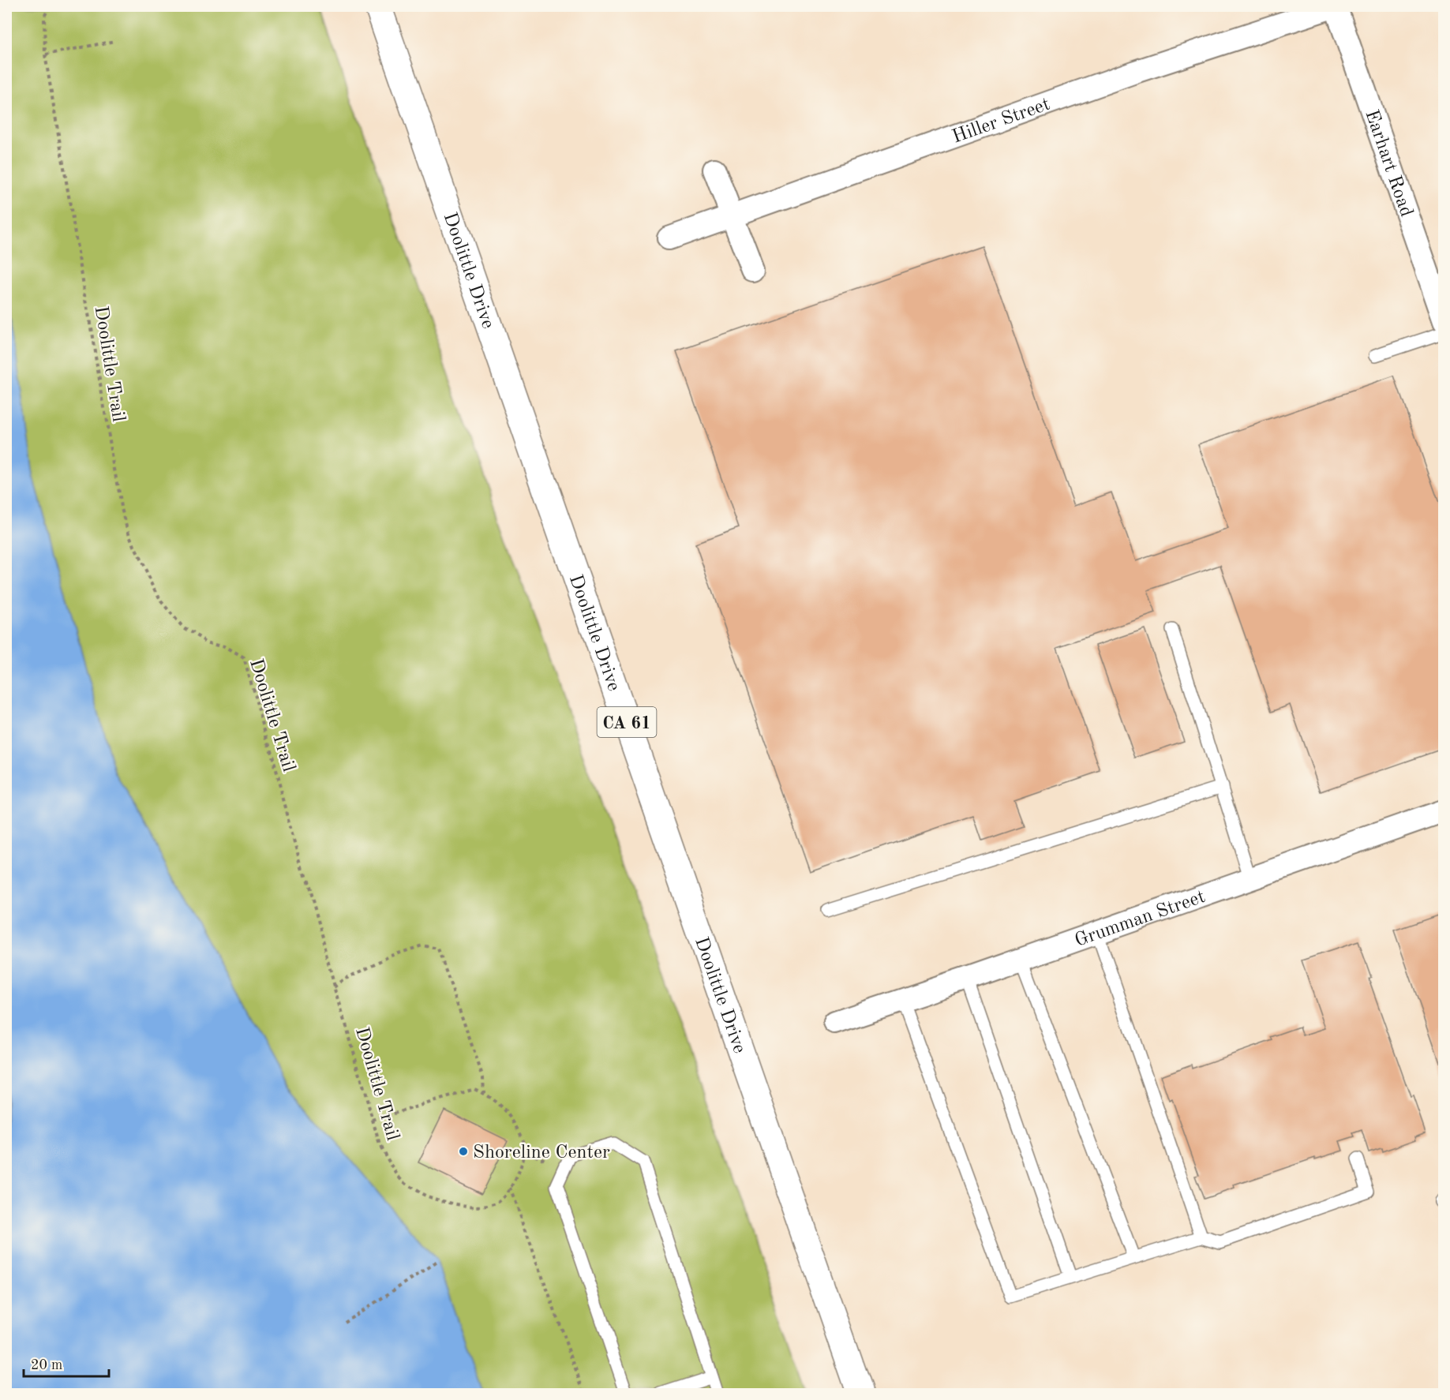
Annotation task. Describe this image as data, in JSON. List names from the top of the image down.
{
  "streets": {
    "main road": ["Doolittle Drive", "CA 61"],
    "street": ["Hiller Street", "Earhart Road", "Grumman Street"],
    "path": ["Doolittle Trail"]
  },
  "crossings": [
    ["Hiller Street", "Earhart Road"]
  ],
  "places": ["Shoreline Center"],
  "scale_bar": "20 m"
}
